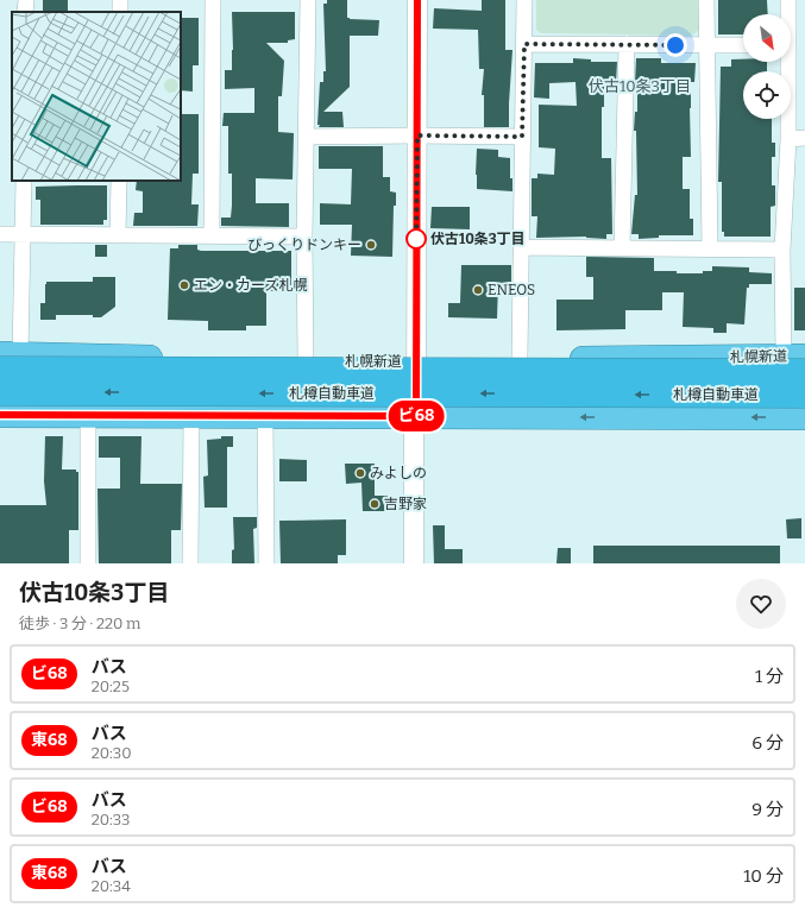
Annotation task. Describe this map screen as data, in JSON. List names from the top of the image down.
{
  "streets": {
    "highway": ["札幌新道", "札樽自動車道"]
  },
  "crossings": [
    ["札幌新道", "札樽自動車道"]
  ],
  "districts": ["伏古10条3丁目"],
  "places": [
    "伏古10条3丁目",
    "びっくりドンキー",
    "エン・カーズ札幌",
    "ENEOS",
    "みよしの",
    "吉野家"
  ],
  "lines": ["bus line ビ68"],
  "north": "bottom right",
  "page": {
    "on_map": "ビ68",
    "heading": ["伏古10条3丁目", "徒歩 · 3 分 · 220 m"],
    "list": [
      {
        "mark": "ビ68",
        "name": "バス",
        "note": "20:25",
        "value": "1 分"
      },
      {
        "mark": "東68",
        "name": "バス",
        "note": "20:30",
        "value": "6 分"
      },
      {
        "mark": "ビ68",
        "name": "バス",
        "note": "20:33",
        "value": "9 分"
      },
      {
        "mark": "東68",
        "name": "バス",
        "note": "20:34",
        "value": "10 分"
      }
    ]
  }
}
